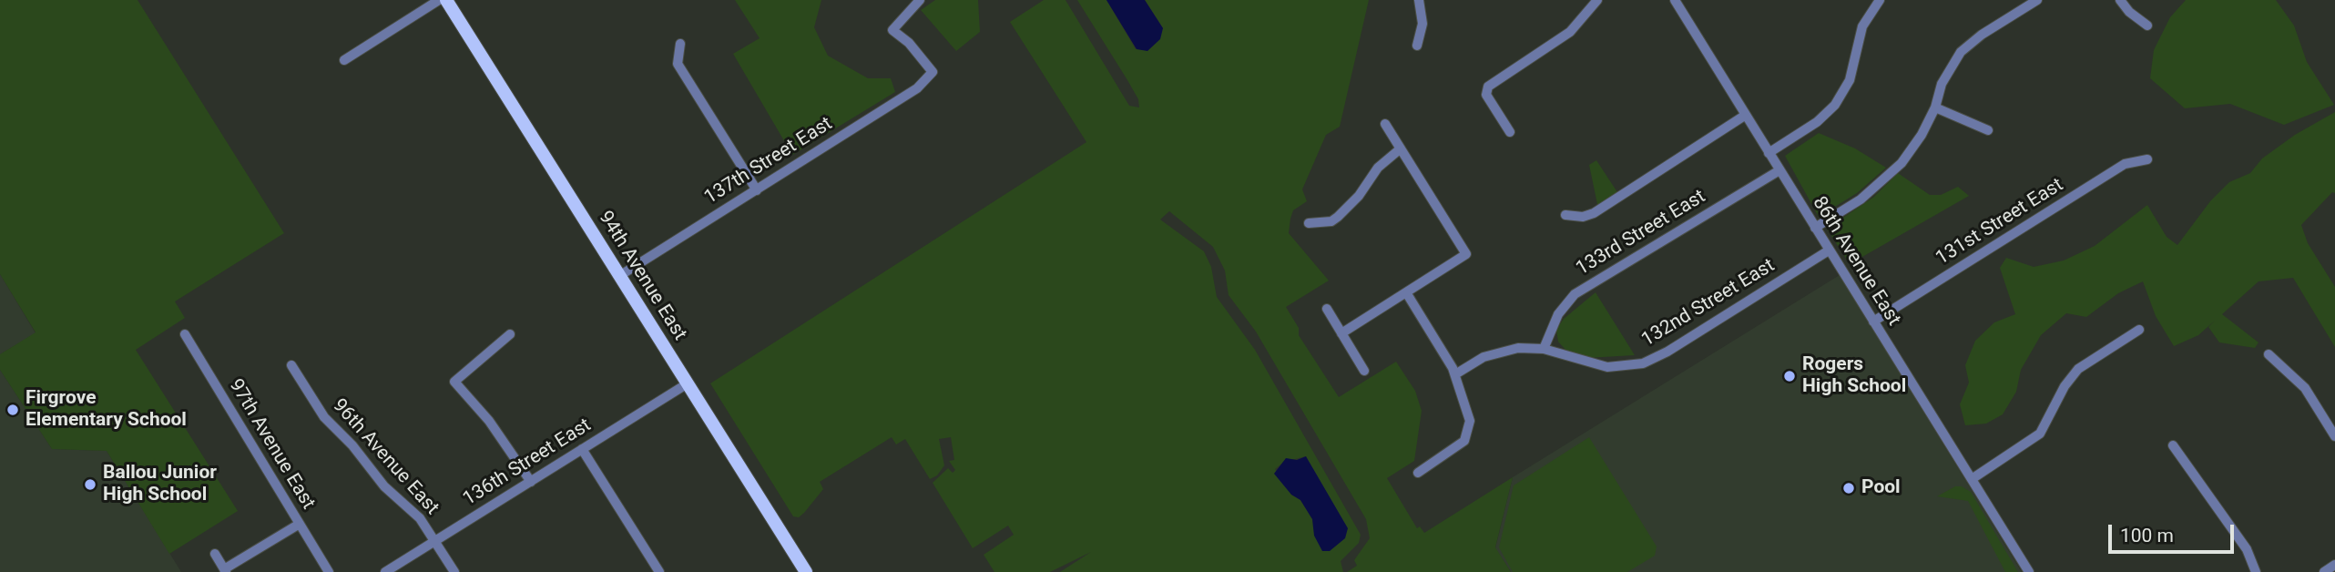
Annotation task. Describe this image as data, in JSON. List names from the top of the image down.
{
  "streets": {
    "main road": ["94th Avenue East"],
    "street": [
      "137th Street East",
      "131st Street East",
      "133rd Street East",
      "86th Avenue East",
      "132nd Street East",
      "97th Avenue East",
      "96th Avenue East",
      "136th Street East"
    ]
  },
  "crossings": [
    ["137th Street East", "94th Avenue East"],
    ["131st Street East", "86th Avenue East"],
    ["133rd Street East", "86th Avenue East"],
    ["133rd Street East", "132nd Street East"],
    ["86th Avenue East", "132nd Street East"],
    ["94th Avenue East", "136th Street East"],
    ["96th Avenue East", "136th Street East"]
  ],
  "places": [
    "Rogers High School",
    "Firgrove Elementary School",
    "Ballou Junior High School",
    "Pool"
  ],
  "scale_bar": "100 m"
}
